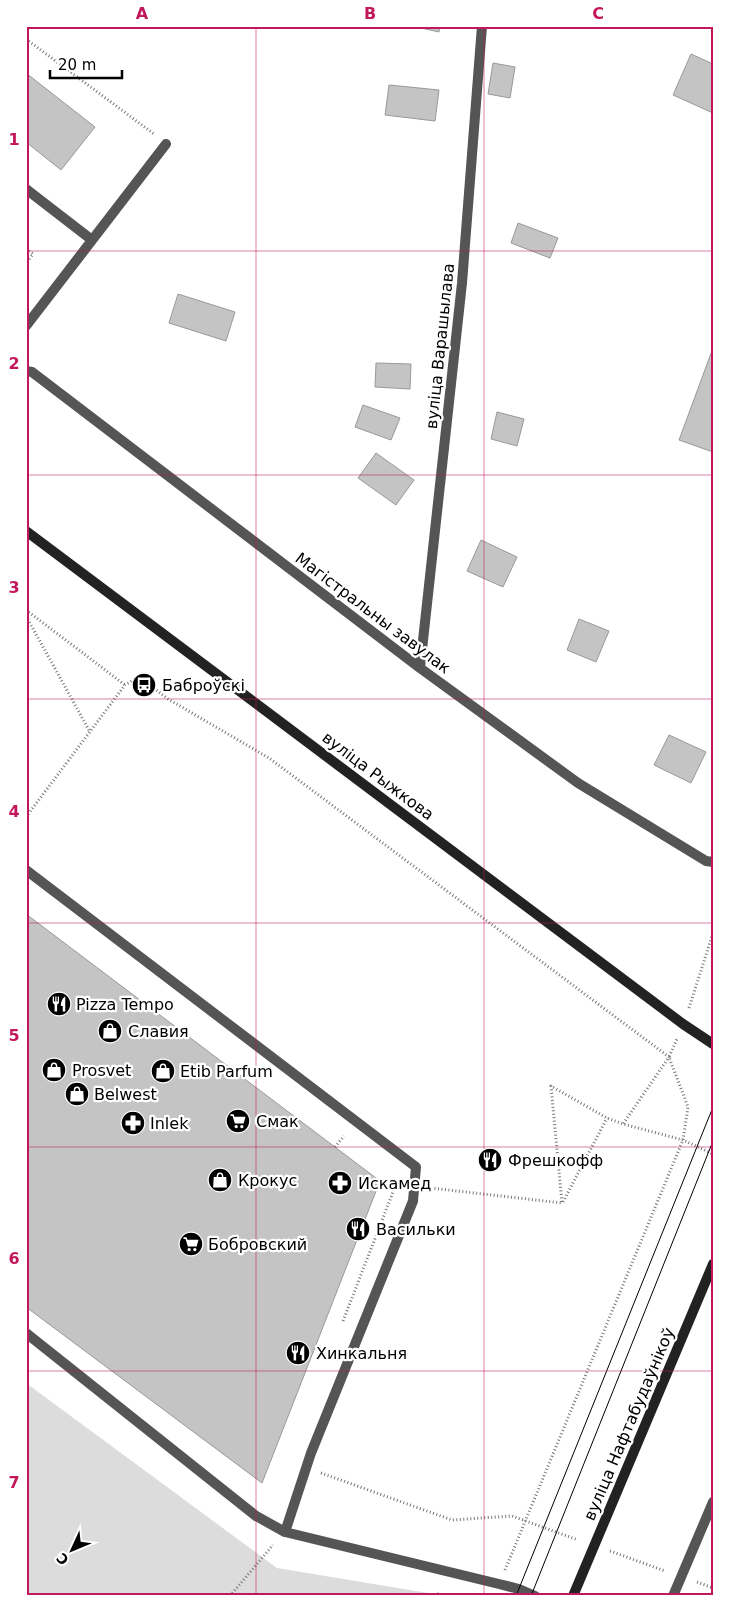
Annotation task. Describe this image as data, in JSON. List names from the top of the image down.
{
  "streets": {
    "main road": ["вуліца Рыжкова", "вуліца Нафтабудаўнікоў"],
    "street": ["вуліца Варашылава", "Магістральны завулак"]
  },
  "crossings": [
    ["вуліца Варашылава", "Магістральны завулак"]
  ],
  "places": {
    "bus stop": ["Баброўскі"],
    "restaurant": [
      "Pizza Tempo",
      "Фрешкофф",
      "Васильки",
      "Хинкальня"
    ],
    "shop": [
      "Славия",
      "Prosvet",
      "Etib Parfum",
      "Belwest",
      "Крокус"
    ],
    "supermarket": ["Смак", "Бобровский"],
    "pharmacy": ["Inlek", "Искамед"]
  },
  "scale_bar": "20 m",
  "north": "bottom left",
  "grid": {
    "columns": ["A", "B", "C"],
    "rows": [
      "1",
      "2",
      "3",
      "4",
      "5",
      "6",
      "7"
    ]
  }
}
